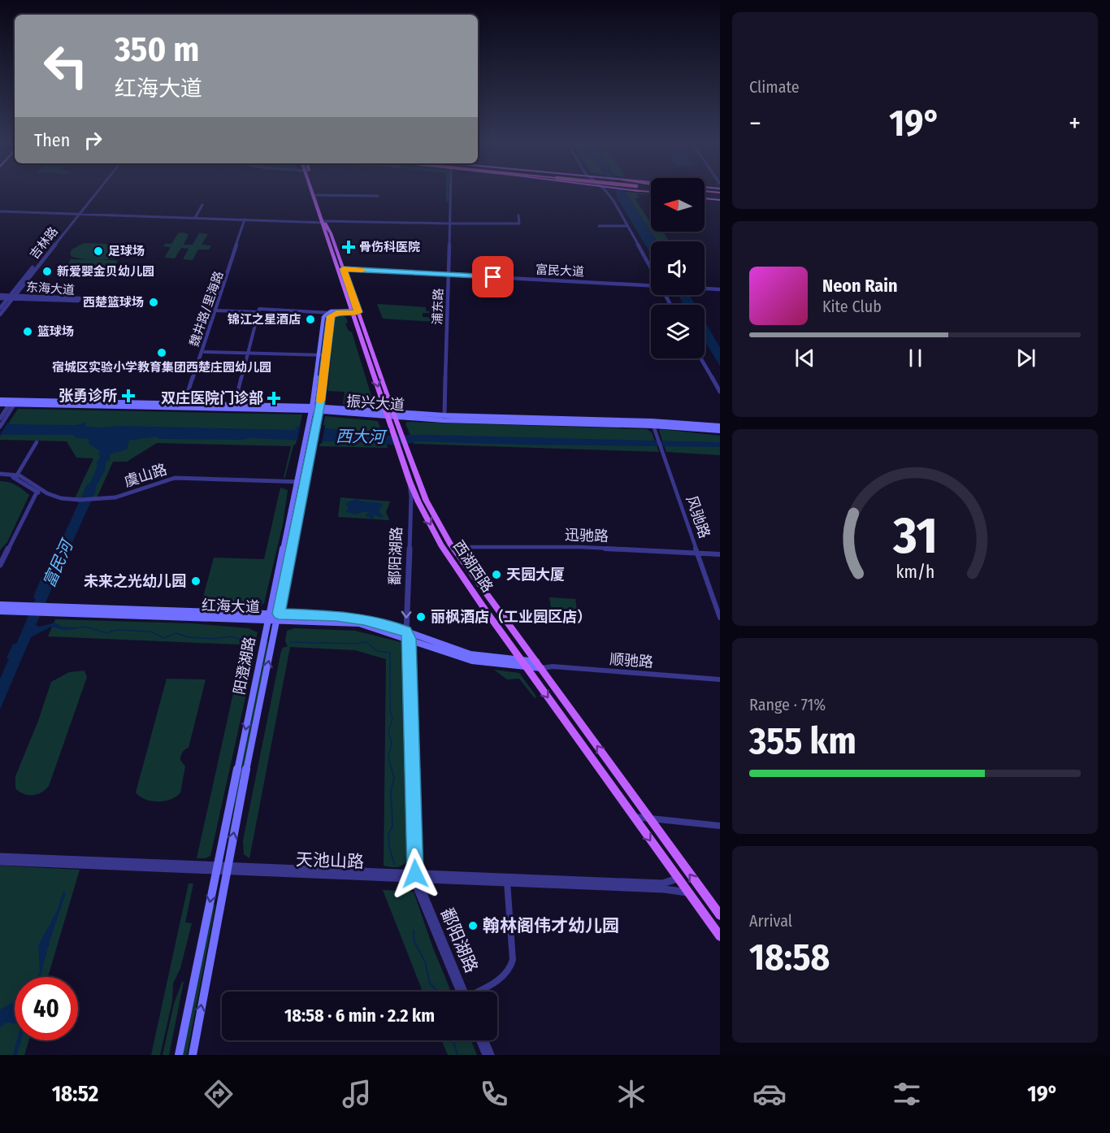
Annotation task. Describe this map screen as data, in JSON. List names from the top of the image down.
{
  "streets": {
    "main road": [
      "振兴大道",
      "西湖西路",
      "红海大道",
      "阳澄湖路"
    ],
    "street": [
      "吉林路",
      "富民大道",
      "东海大道",
      "浦东路",
      "魏井路/里海路",
      "虞山路",
      "风驰路",
      "迅驰路",
      "鄱阳湖路",
      "顺驰路",
      "天池山路"
    ]
  },
  "crossings": [
    ["吉林路", "东海大道"],
    ["富民大道", "浦东路"],
    ["富民大道", "西湖西路"],
    ["浦东路", "振兴大道"],
    ["魏井路/里海路", "振兴大道"],
    ["振兴大道", "风驰路"],
    ["振兴大道", "西湖西路"],
    ["振兴大道", "阳澄湖路"],
    ["虞山路", "阳澄湖路"],
    ["风驰路", "迅驰路"],
    ["迅驰路", "西湖西路"],
    ["鄱阳湖路", "西湖西路"],
    ["鄱阳湖路", "红海大道"],
    ["鄱阳湖路", "天池山路"],
    ["西湖西路", "红海大道"],
    ["西湖西路", "顺驰路"],
    ["西湖西路", "天池山路"],
    ["红海大道", "顺驰路"],
    ["红海大道", "阳澄湖路"],
    ["阳澄湖路", "天池山路"]
  ],
  "water": ["西大河", "富民河"],
  "places": {
    "health": ["骨伤科医院", "张勇诊所", "双庄医院门诊部"],
    "other": [
      "足球场",
      "新爱婴金贝幼儿园",
      "西楚篮球场",
      "锦江之星酒店",
      "篮球场",
      "宿城区实验小学教育集团西楚庄园幼儿园",
      "天园大厦",
      "未来之光幼儿园",
      "丽枫酒店（工业园区店）",
      "翰林阁伟才幼儿园"
    ]
  },
  "north": "left",
  "page": {
    "tile": [
      "Climate",
      ["Range · 71%", "355 km"],
      ["Arrival", "18:58"]
    ],
    "turn": ["350 m", "红海大道"],
    "heat": ["−", "19°", "+"],
    "then": "Then",
    "song": ["Neon Rain", "Kite Club"],
    "limit": "40",
    "trip": "18:58 · 6 min · 2.2 km",
    "tabs": ["18:52", "19°"],
    "gauge": ["31", "km/h"]
  }
}
